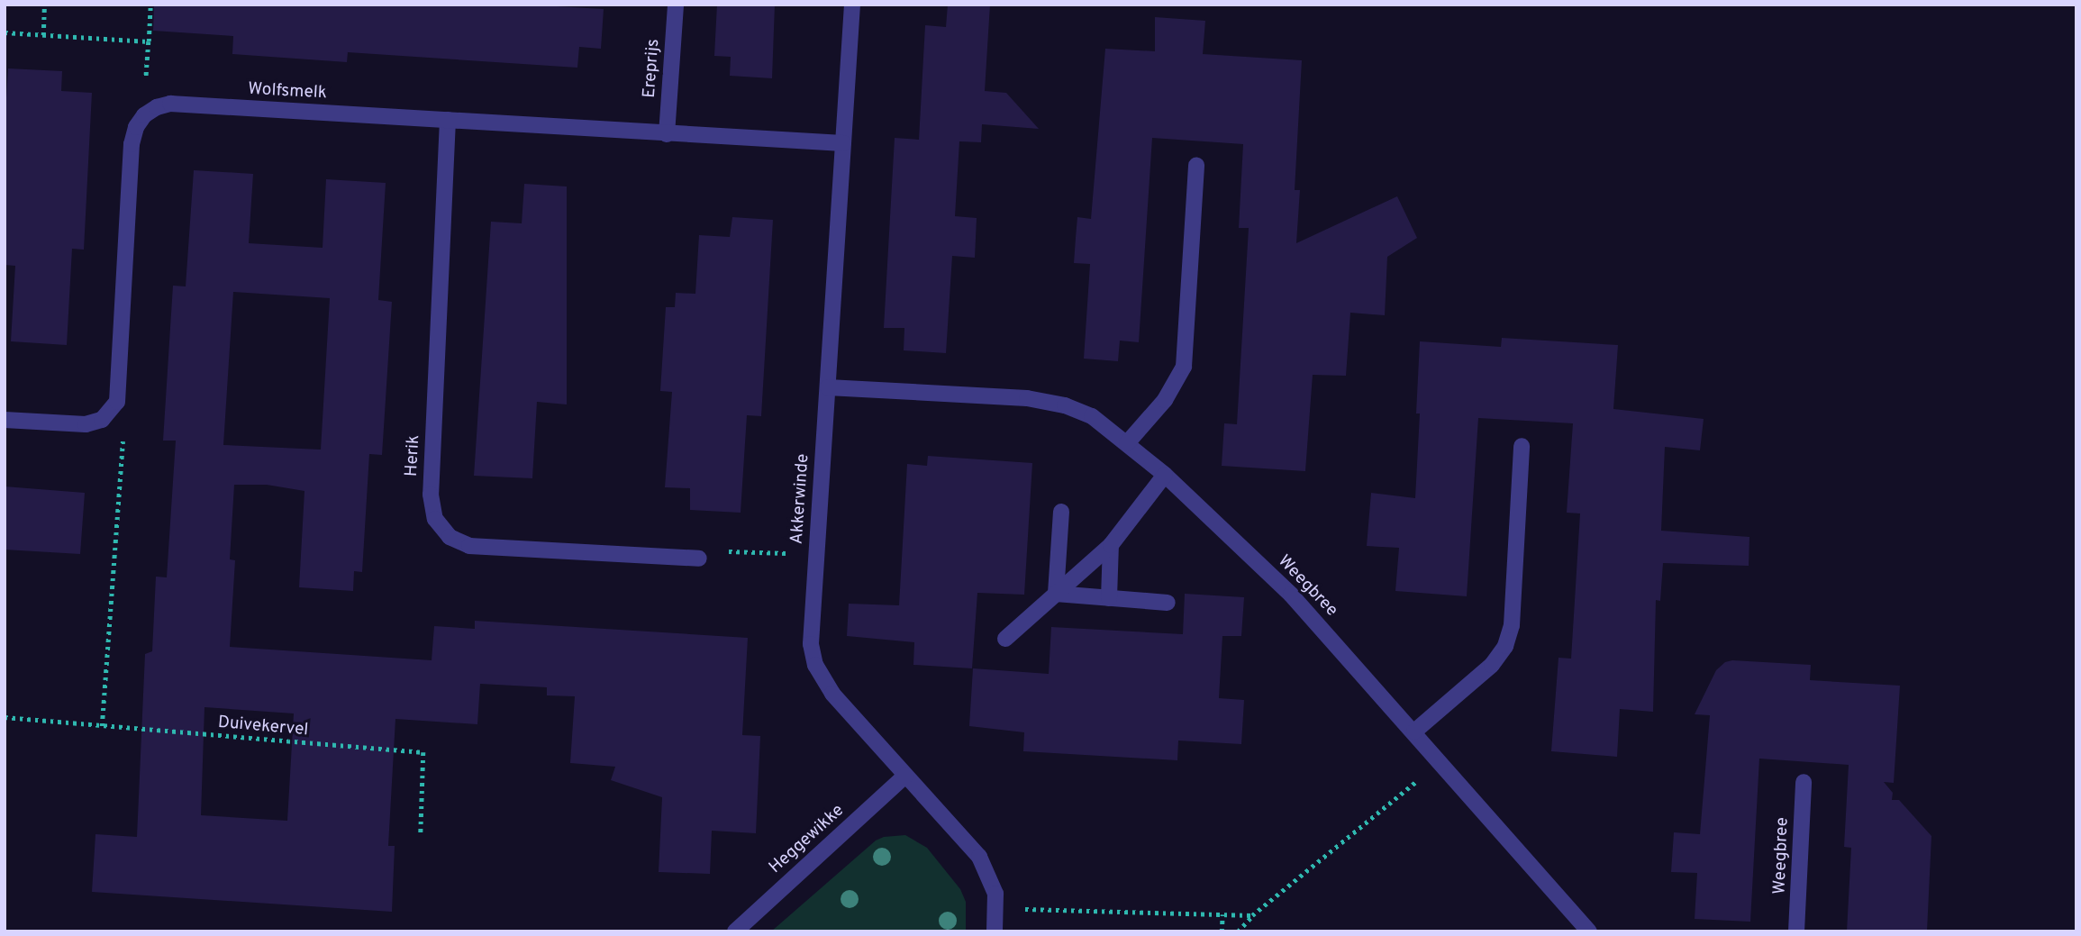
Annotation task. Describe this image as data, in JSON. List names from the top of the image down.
{
  "streets": {
    "street": [
      "Ereprijs",
      "Wolfsmelk",
      "Herik",
      "Akkerwinde",
      "Weegbree",
      "Heggewikke"
    ],
    "path": ["Duivekervel"]
  },
  "crossings": [
    ["Ereprijs", "Wolfsmelk"],
    ["Wolfsmelk", "Herik"],
    ["Wolfsmelk", "Akkerwinde"],
    ["Akkerwinde", "Weegbree"],
    ["Akkerwinde", "Heggewikke"]
  ]
}
